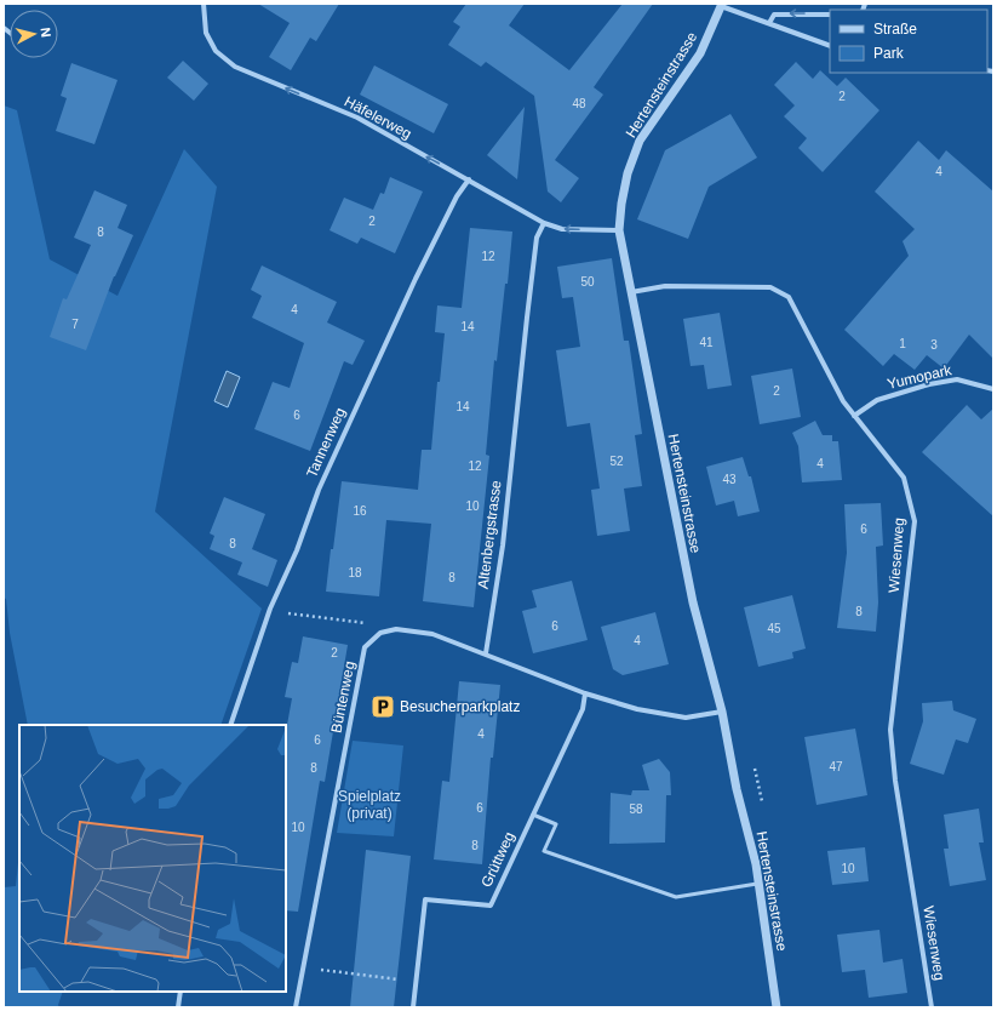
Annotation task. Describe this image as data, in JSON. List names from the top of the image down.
{
  "streets": {
    "street": [
      "Hertensteinstrasse",
      "Häfelerweg",
      "Yumopark",
      "Tannenweg",
      "Altenbergstrasse",
      "Wiesenweg",
      "Büntenweg",
      "Grüttweg"
    ]
  },
  "crossings": [
    ["Hertensteinstrasse", "Häfelerweg"],
    ["Hertensteinstrasse", "Wiesenweg"],
    ["Häfelerweg", "Tannenweg"],
    ["Häfelerweg", "Altenbergstrasse"],
    ["Yumopark", "Wiesenweg"]
  ],
  "one_way": ["Häfelerweg"],
  "parks": ["Spielplatz (privat)"],
  "places": {
    "parking": ["Besucherparkplatz"]
  },
  "house_numbers": [
    "2",
    "48",
    "4",
    "2",
    "8",
    "12",
    "50",
    "4",
    "7",
    "14",
    "41",
    "1",
    "3",
    "2",
    "14",
    "6",
    "52",
    "4",
    "12",
    "43",
    "10",
    "16",
    "6",
    "8",
    "18",
    "8",
    "8",
    "6",
    "45",
    "4",
    "2",
    "4",
    "6",
    "47",
    "8",
    "6",
    "58",
    "10",
    "8",
    "10"
  ],
  "legend": ["Straße", "Park"],
  "north": "right"
}
